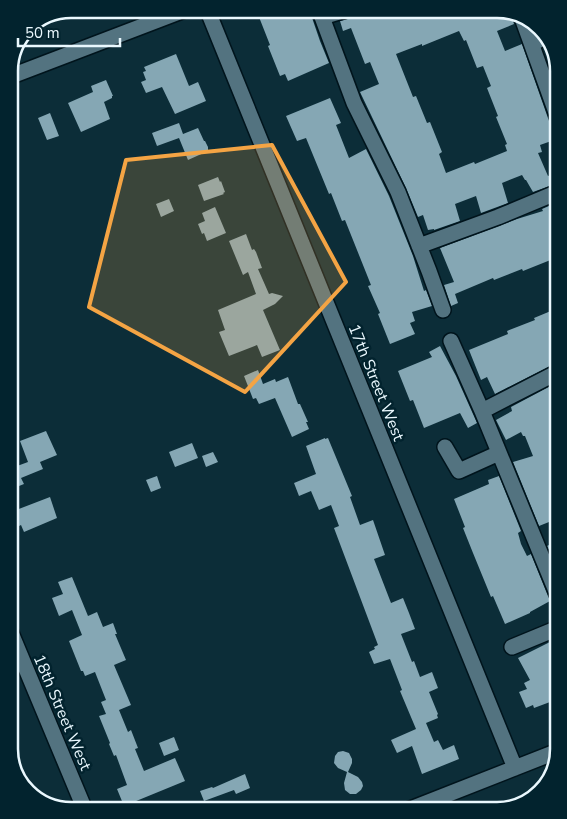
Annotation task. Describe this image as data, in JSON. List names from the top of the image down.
{
  "streets": {
    "street": ["17th Street West", "18th Street West"]
  },
  "scale_bar": "50 m"
}
